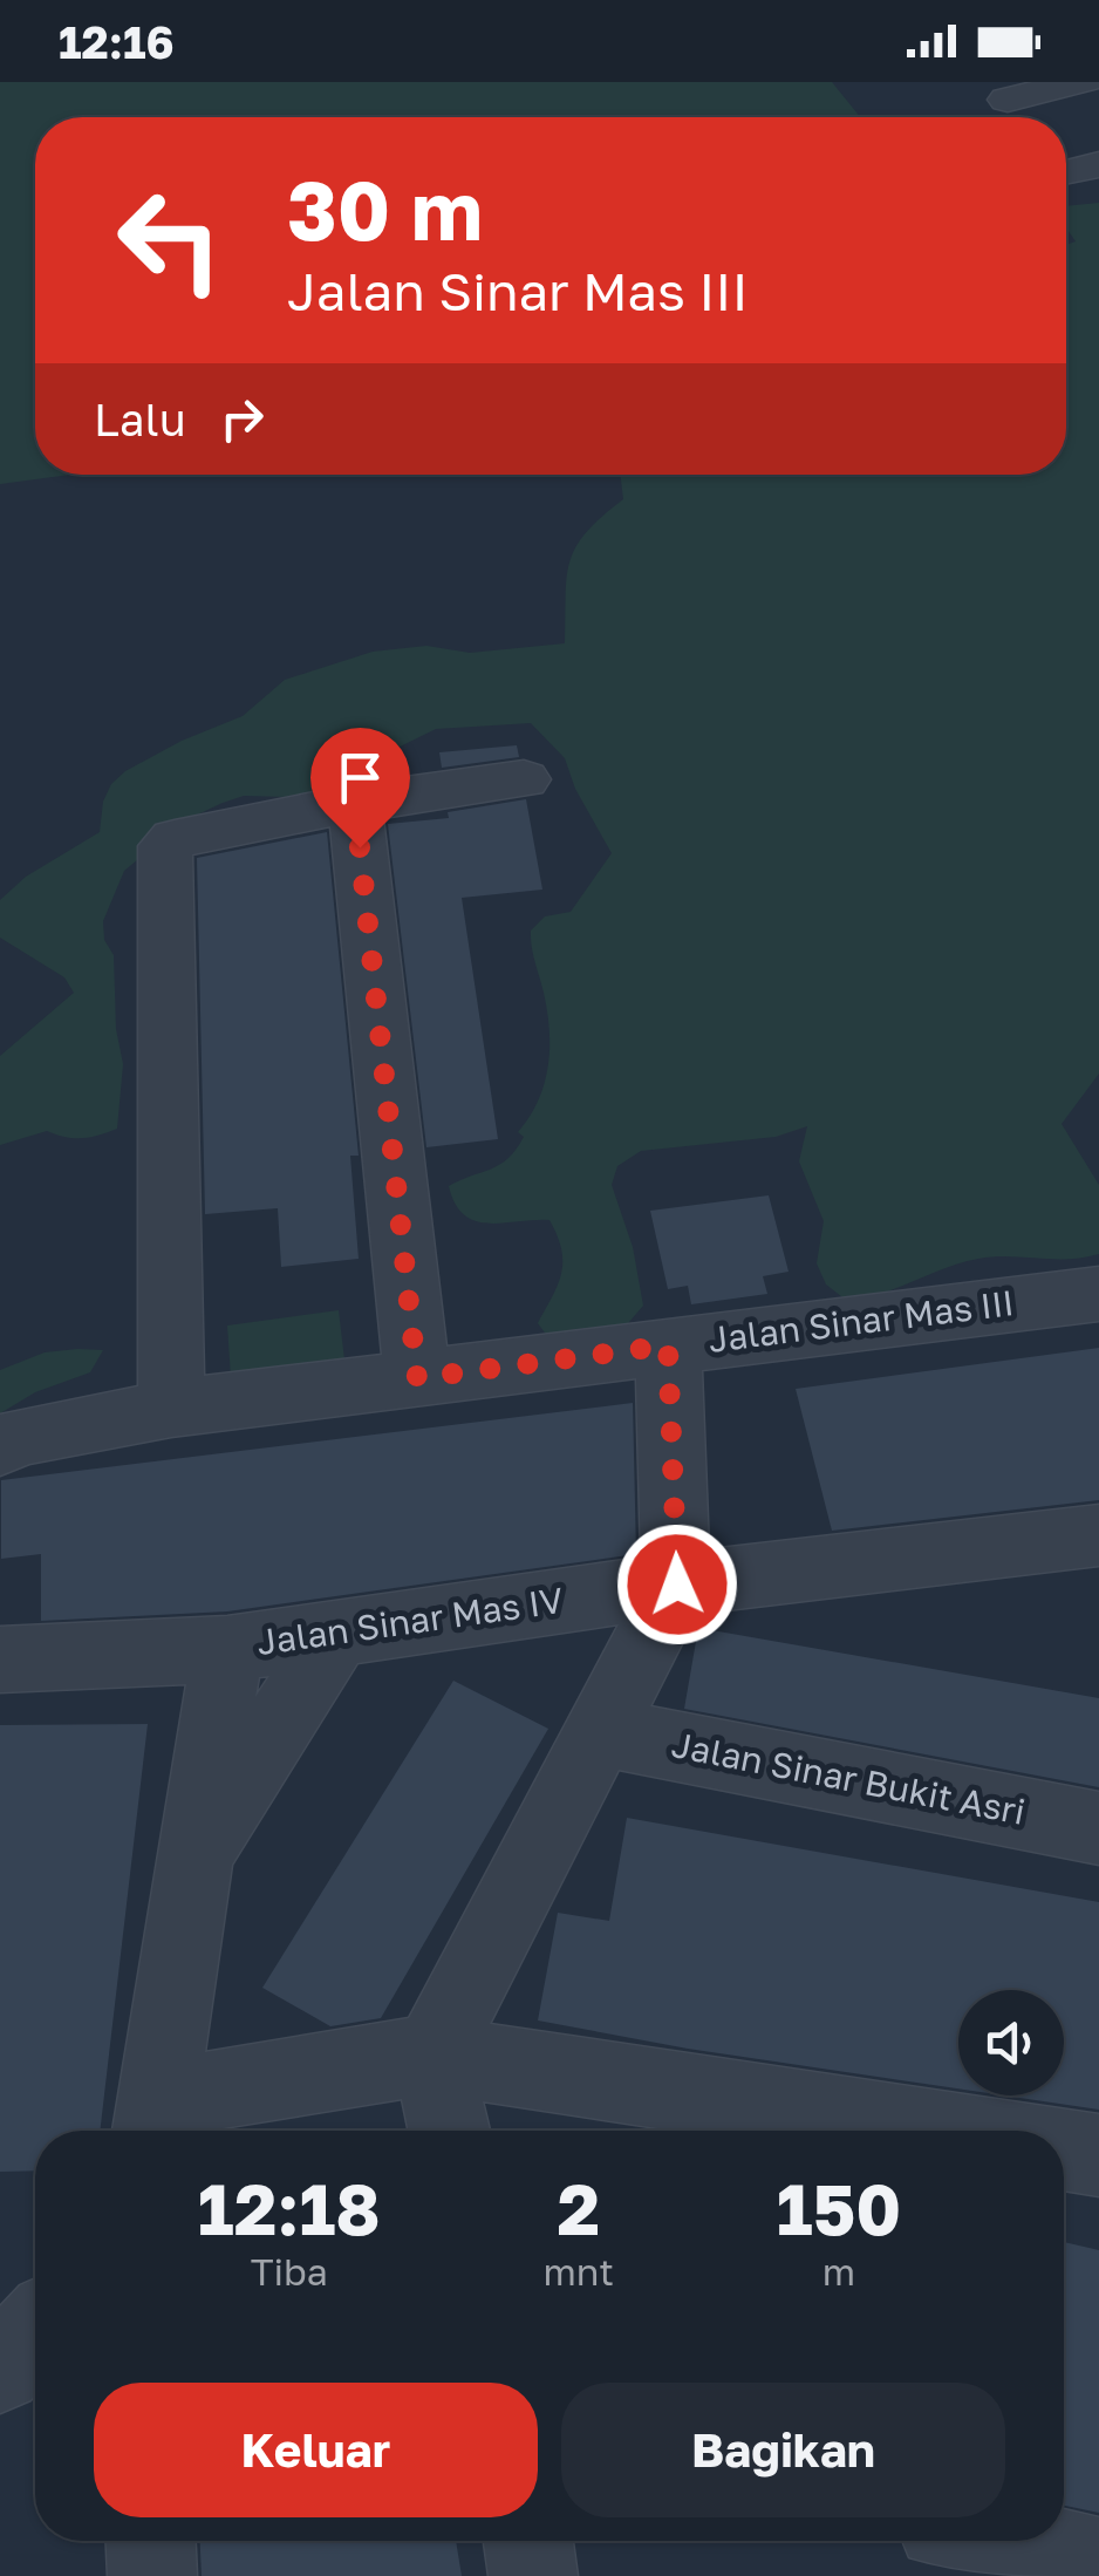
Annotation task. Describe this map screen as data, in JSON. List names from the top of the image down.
{
  "streets": {
    "street": ["Jalan Sinar Mas III", "Jalan Sinar Mas IV", "Jalan Sinar Bukit Asri"]
  },
  "page": {
    "status": "12:16",
    "turn": ["30 m", "Jalan Sinar Mas III"],
    "then": "Lalu",
    "eta": [
      "12:18",
      "Tiba",
      "2",
      "mnt",
      "150",
      "m"
    ],
    "buttons": ["Keluar", "Bagikan"]
  }
}
